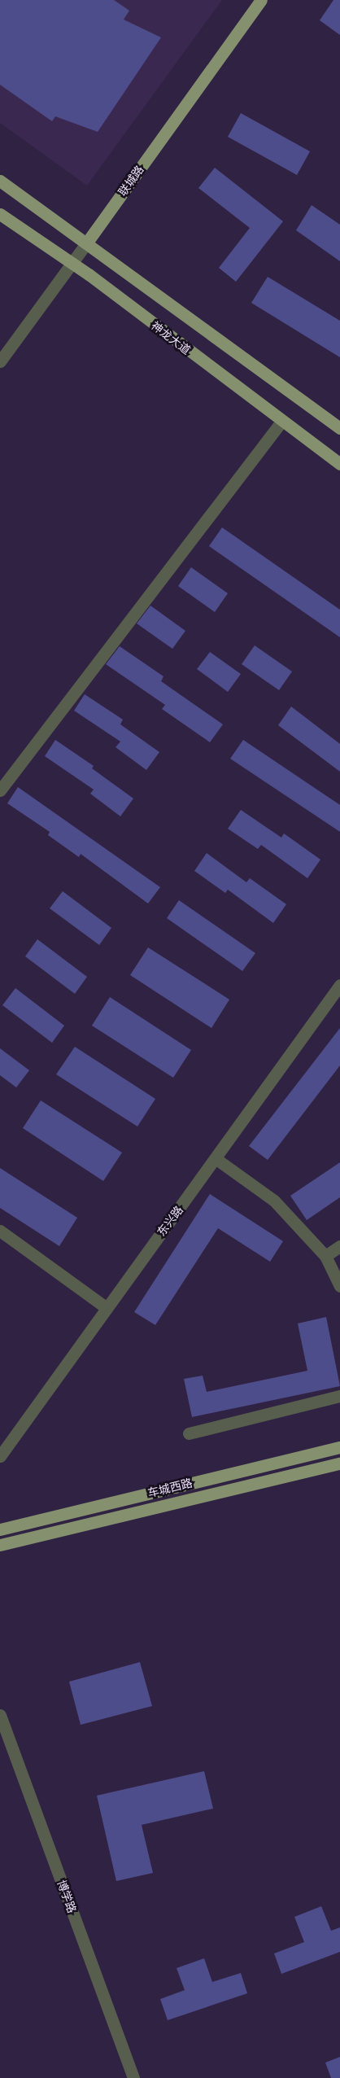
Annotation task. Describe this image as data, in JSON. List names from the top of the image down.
{
  "streets": {
    "main road": ["联城路", "神龙大道", "车城西路"],
    "street": ["东兴路", "博学路"]
  },
  "crossings": [
    ["联城路", "神龙大道"]
  ]
}
